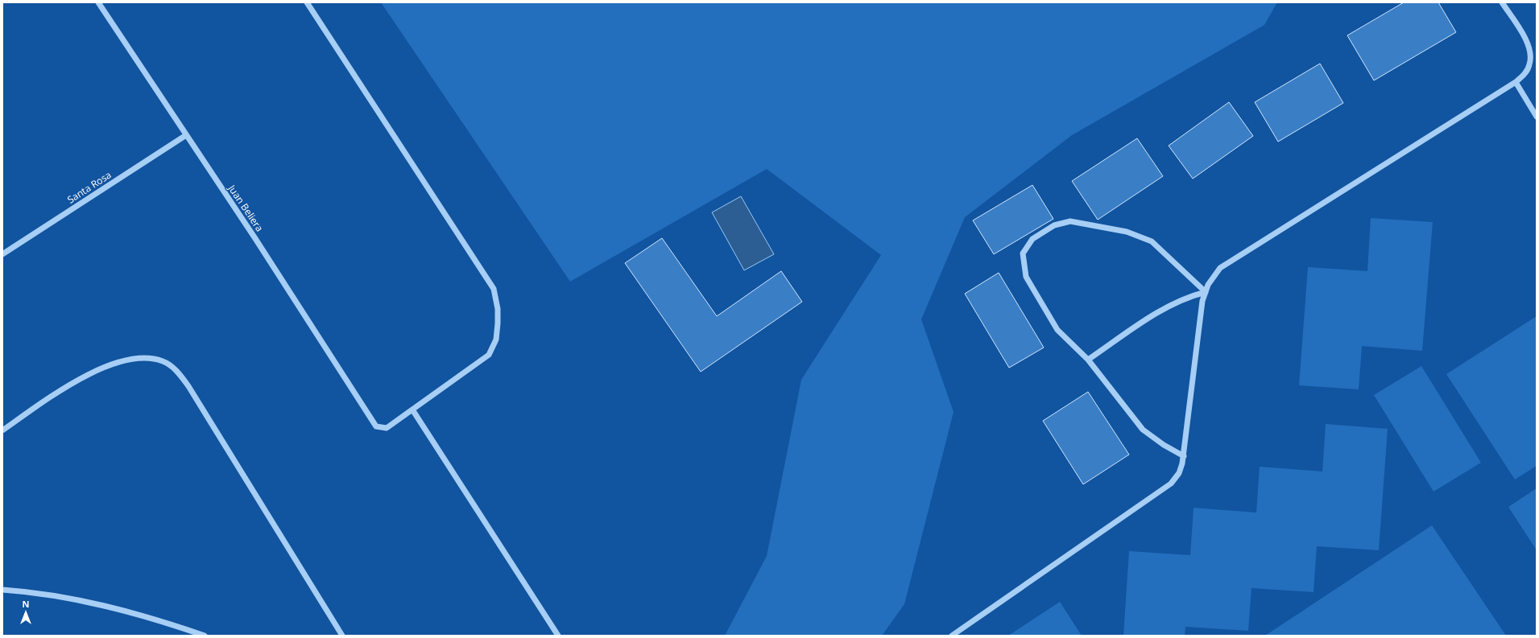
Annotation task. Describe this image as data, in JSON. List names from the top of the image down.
{
  "streets": {
    "street": ["Santa Rosa", "Juan Beliera"]
  },
  "crossings": [
    ["Santa Rosa", "Juan Beliera"]
  ],
  "north": "top"
}
